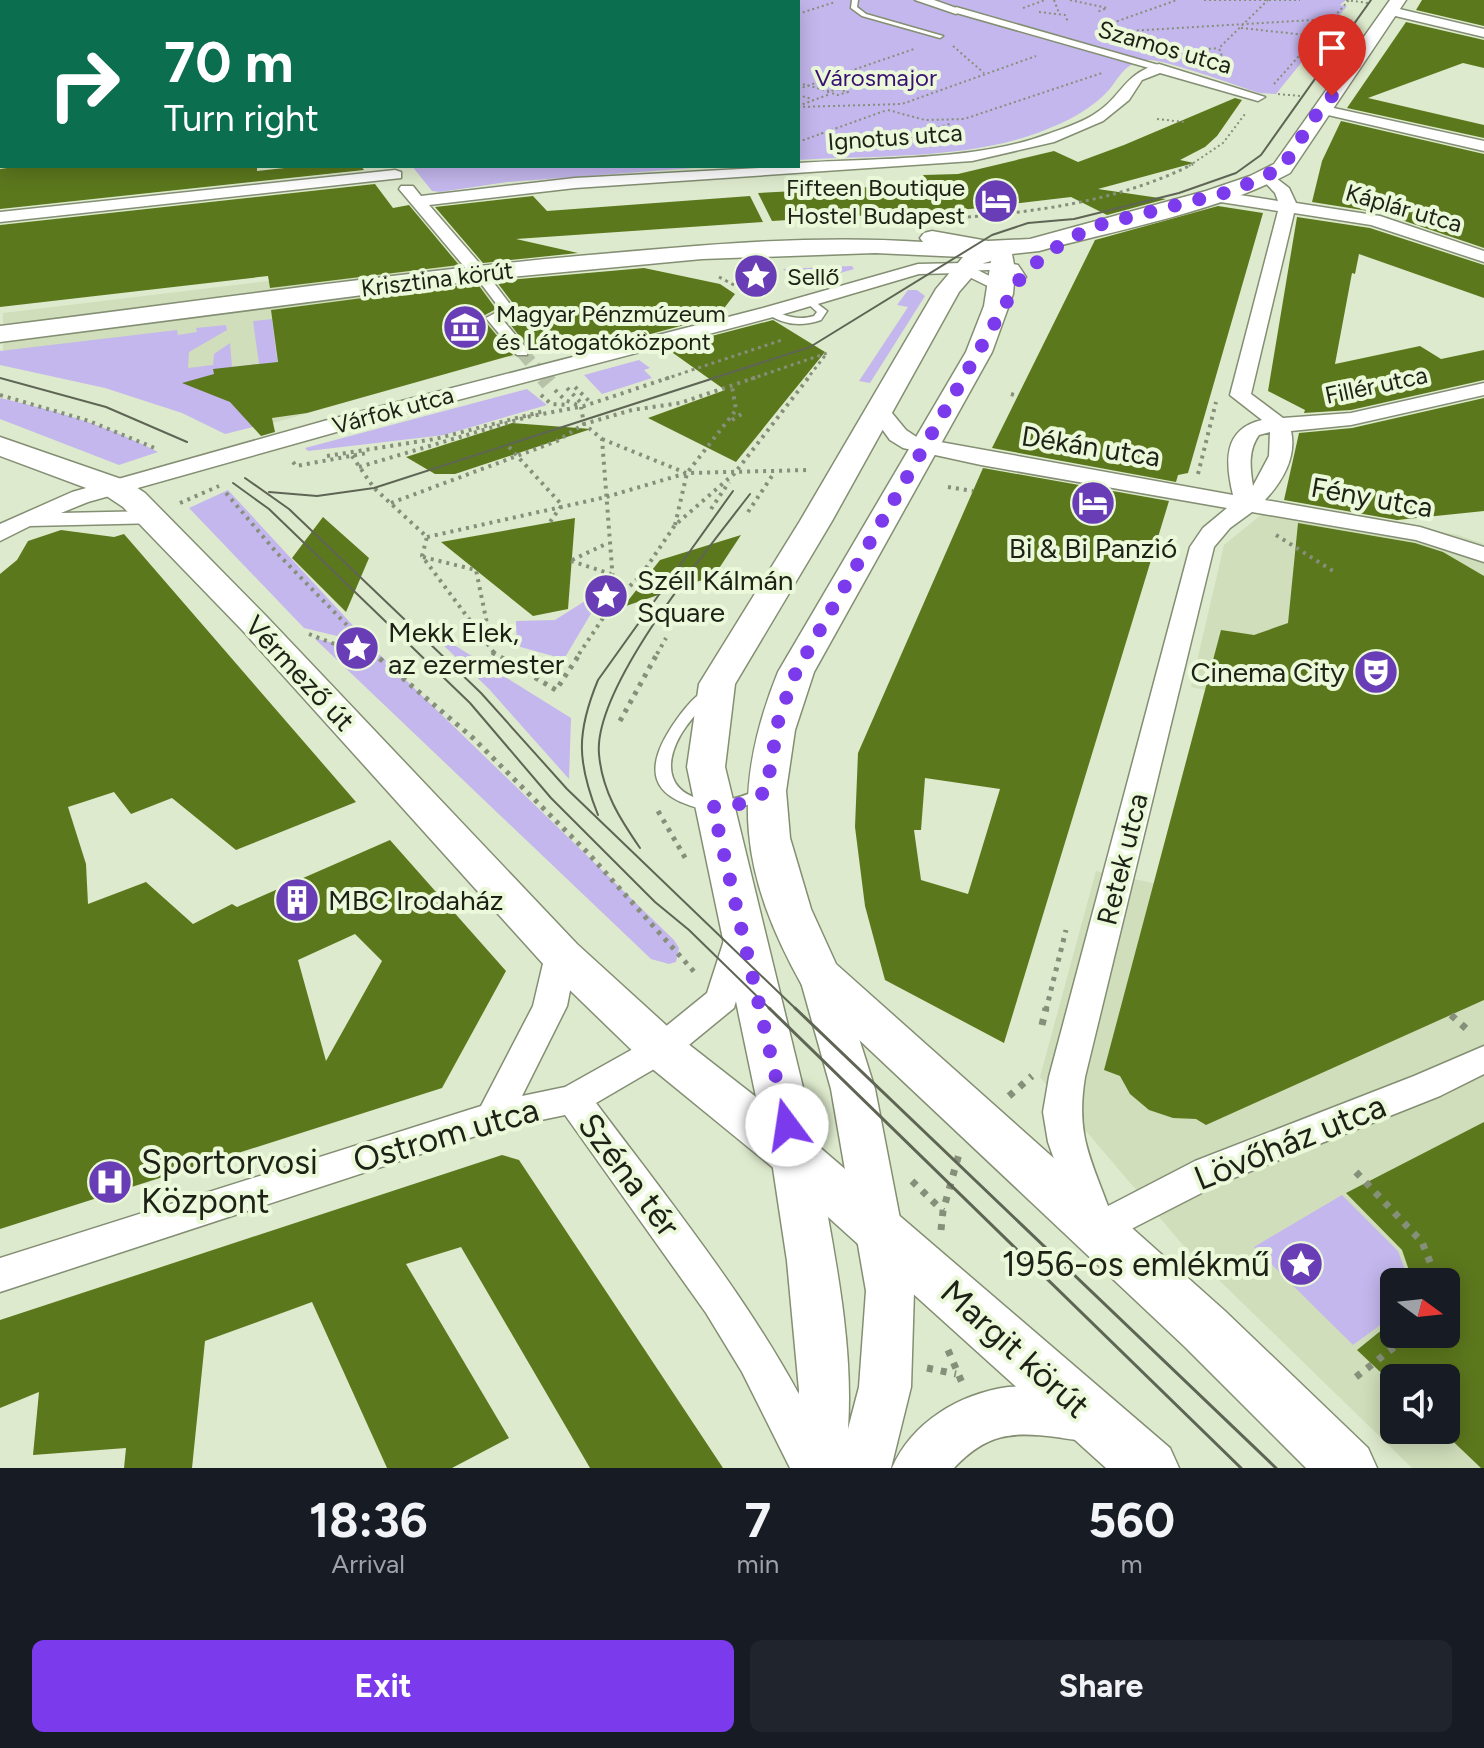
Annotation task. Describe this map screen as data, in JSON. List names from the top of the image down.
{
  "streets": {
    "main road": ["Krisztina körút", "Vérmező út", "Margit körút"],
    "street": [
      "Szamos utca",
      "Ignotus utca",
      "Káplár utca",
      "Fillér utca",
      "Várfok utca",
      "Dékán utca",
      "Fény utca",
      "Retek utca",
      "Ostrom utca",
      "Lövőház utca",
      "Széna tér"
    ]
  },
  "crossings": [
    ["Szamos utca", "Ignotus utca"],
    ["Fillér utca", "Retek utca"],
    ["Várfok utca", "Vérmező út"],
    ["Dékán utca", "Fény utca"],
    ["Dékán utca", "Retek utca"],
    ["Fény utca", "Retek utca"],
    ["Vérmező út", "Széna tér"],
    ["Retek utca", "Lövőház utca"],
    ["Ostrom utca", "Széna tér"]
  ],
  "parks": ["Városmajor"],
  "places": {
    "hotel": ["Fifteen Boutique Hostel Budapest", "Bi & Bi Panzió"],
    "place": [
      "Sellő",
      "Széll Kálmán Square",
      "Mekk Elek, az ezermester",
      "1956-os emlékmű"
    ],
    "museum": ["Magyar Pénzmúzeum és Látogatóközpont"],
    "theatre": ["Cinema City"],
    "building": ["MBC Irodaház"],
    "hospital": ["Sportorvosi Központ"]
  },
  "north": "right",
  "page": {
    "turn": ["70 m", "Turn right"],
    "eta": [
      "18:36",
      "Arrival",
      "7",
      "min",
      "560",
      "m"
    ],
    "buttons": ["Exit", "Share"]
  }
}
